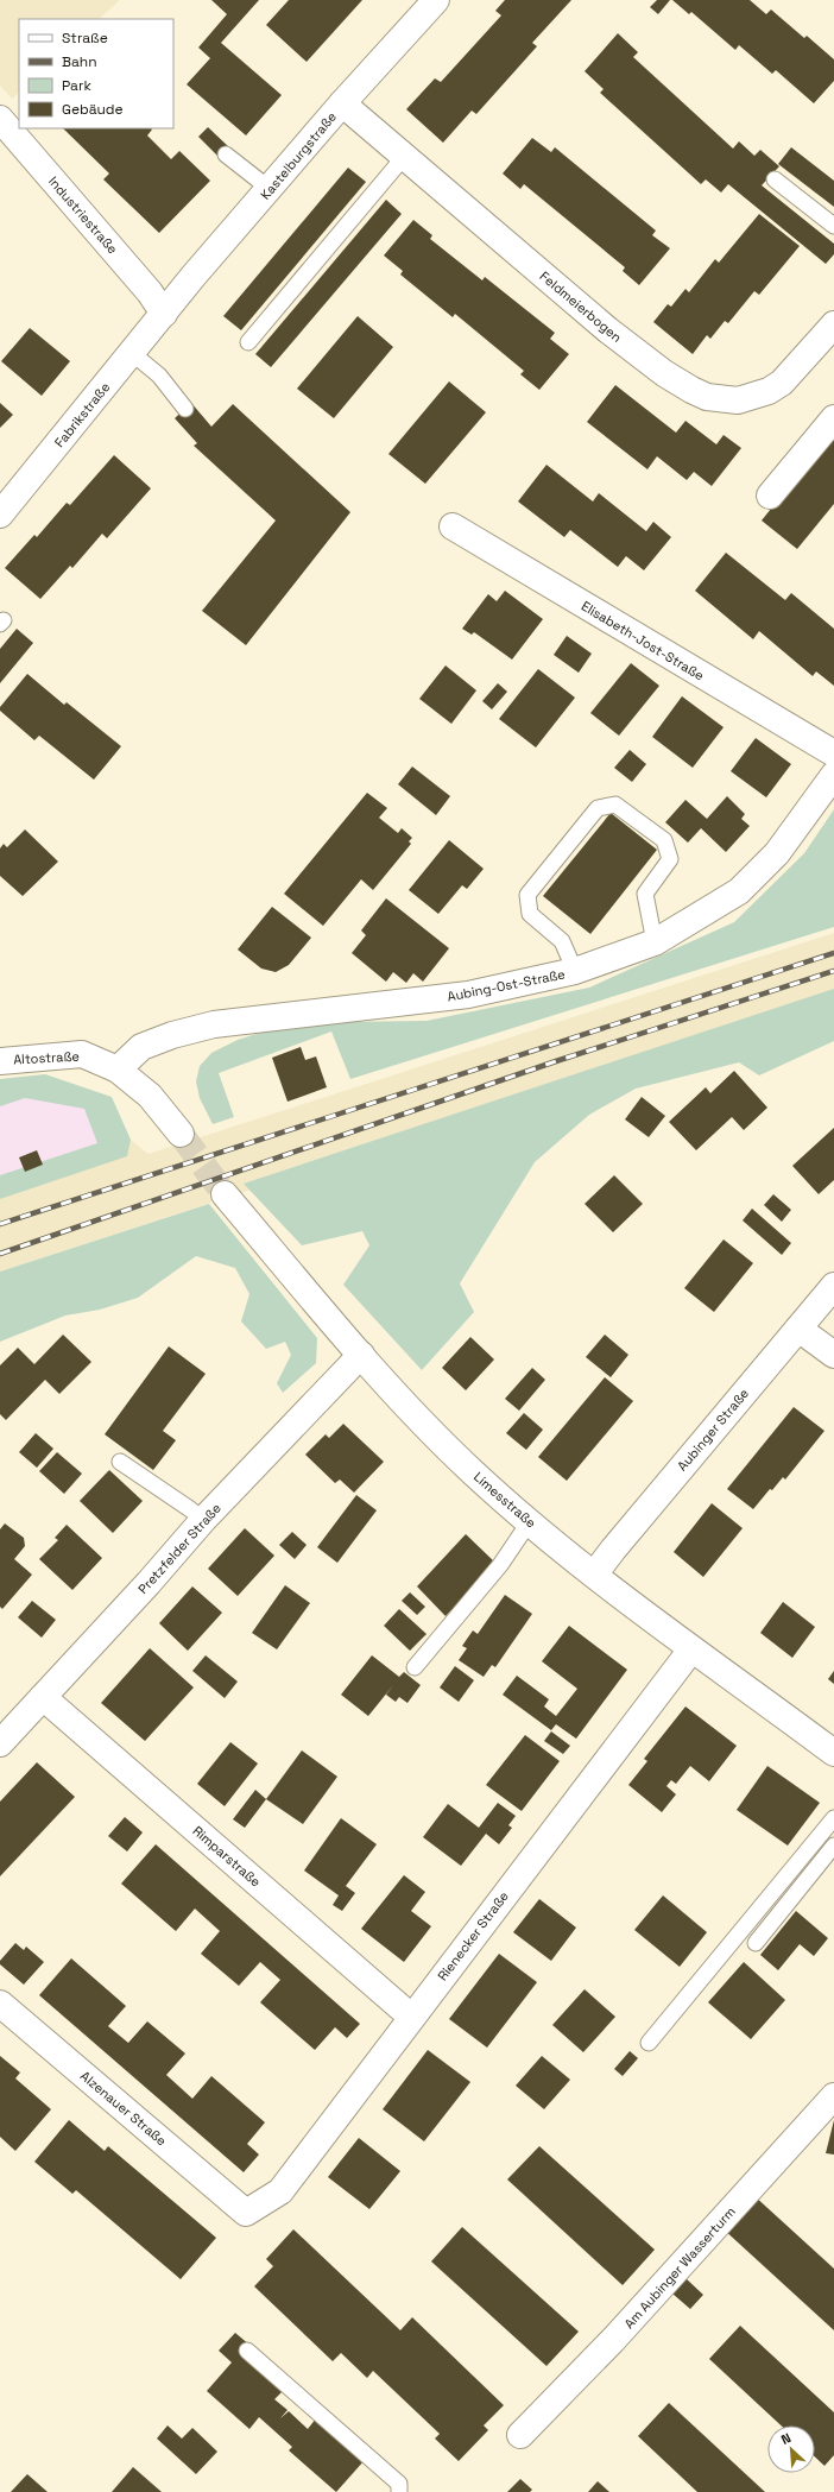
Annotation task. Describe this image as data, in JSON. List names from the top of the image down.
{
  "streets": {
    "street": [
      "Kastelburgstraße",
      "Industriestraße",
      "Feldmeierbogen",
      "Fabrikstraße",
      "Elisabeth-Jost-Straße",
      "Aubing-Ost-Straße",
      "Altostraße",
      "Aubinger Straße",
      "Limesstraße",
      "Pretzfelder Straße",
      "Rimparstraße",
      "Rienecker Straße",
      "Alzenauer Straße",
      "Am Aubinger Wasserturm"
    ]
  },
  "crossings": [
    ["Kastelburgstraße", "Industriestraße"],
    ["Kastelburgstraße", "Feldmeierbogen"],
    ["Kastelburgstraße", "Fabrikstraße"],
    ["Industriestraße", "Fabrikstraße"],
    ["Aubing-Ost-Straße", "Altostraße"],
    ["Aubinger Straße", "Limesstraße"],
    ["Limesstraße", "Pretzfelder Straße"],
    ["Limesstraße", "Rienecker Straße"],
    ["Pretzfelder Straße", "Rimparstraße"],
    ["Rimparstraße", "Rienecker Straße"],
    ["Rienecker Straße", "Alzenauer Straße"]
  ],
  "legend": [
    "Straße",
    "Bahn",
    "Park",
    "Gebäude"
  ],
  "north": "top left"
}
